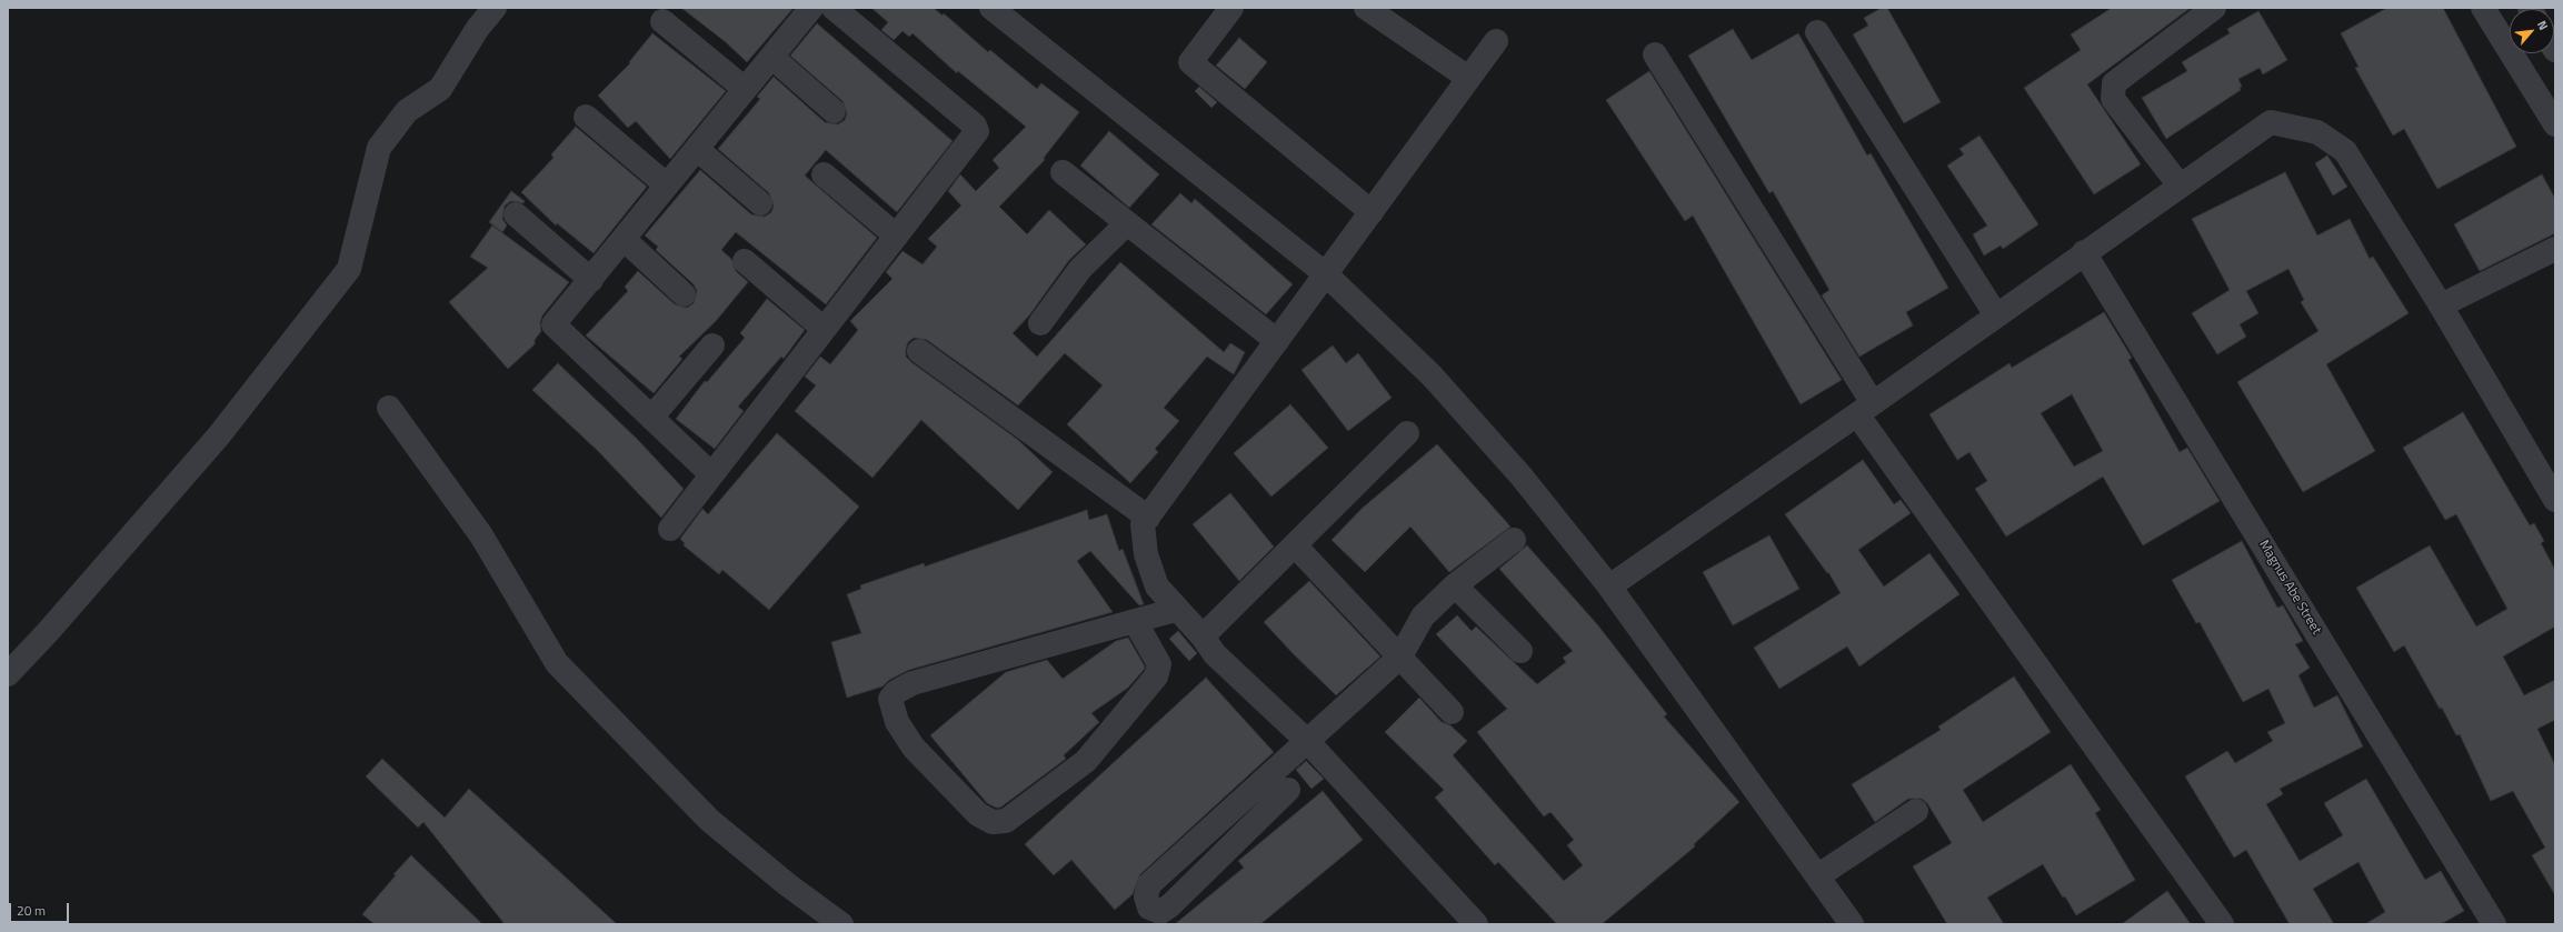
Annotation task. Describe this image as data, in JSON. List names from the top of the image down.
{
  "streets": {
    "street": ["Magnus Abe Street"]
  },
  "scale_bar": "20 m",
  "north": "top right"
}
